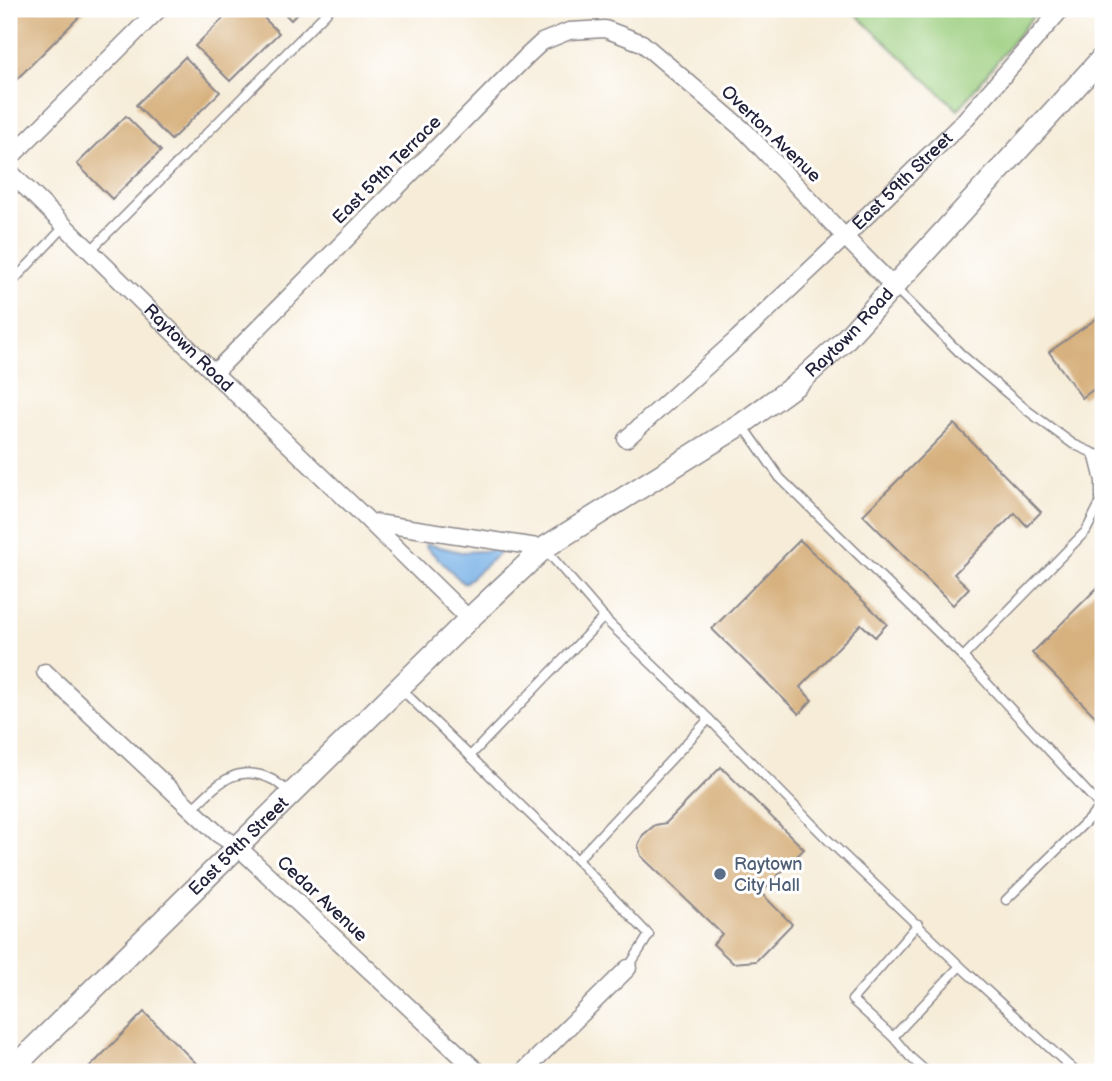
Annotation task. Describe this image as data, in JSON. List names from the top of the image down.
{
  "streets": {
    "street": [
      "Overton Avenue",
      "East 59th Terrace",
      "East 59th Street",
      "Raytown Road",
      "Cedar Avenue"
    ]
  },
  "crossings": [
    ["Overton Avenue", "East 59th Terrace"],
    ["Overton Avenue", "East 59th Street"],
    ["Overton Avenue", "Raytown Road"],
    ["East 59th Terrace", "Raytown Road"],
    ["East 59th Street", "Raytown Road"],
    ["East 59th Street", "Cedar Avenue"]
  ],
  "places": ["Raytown City Hall"]
}
